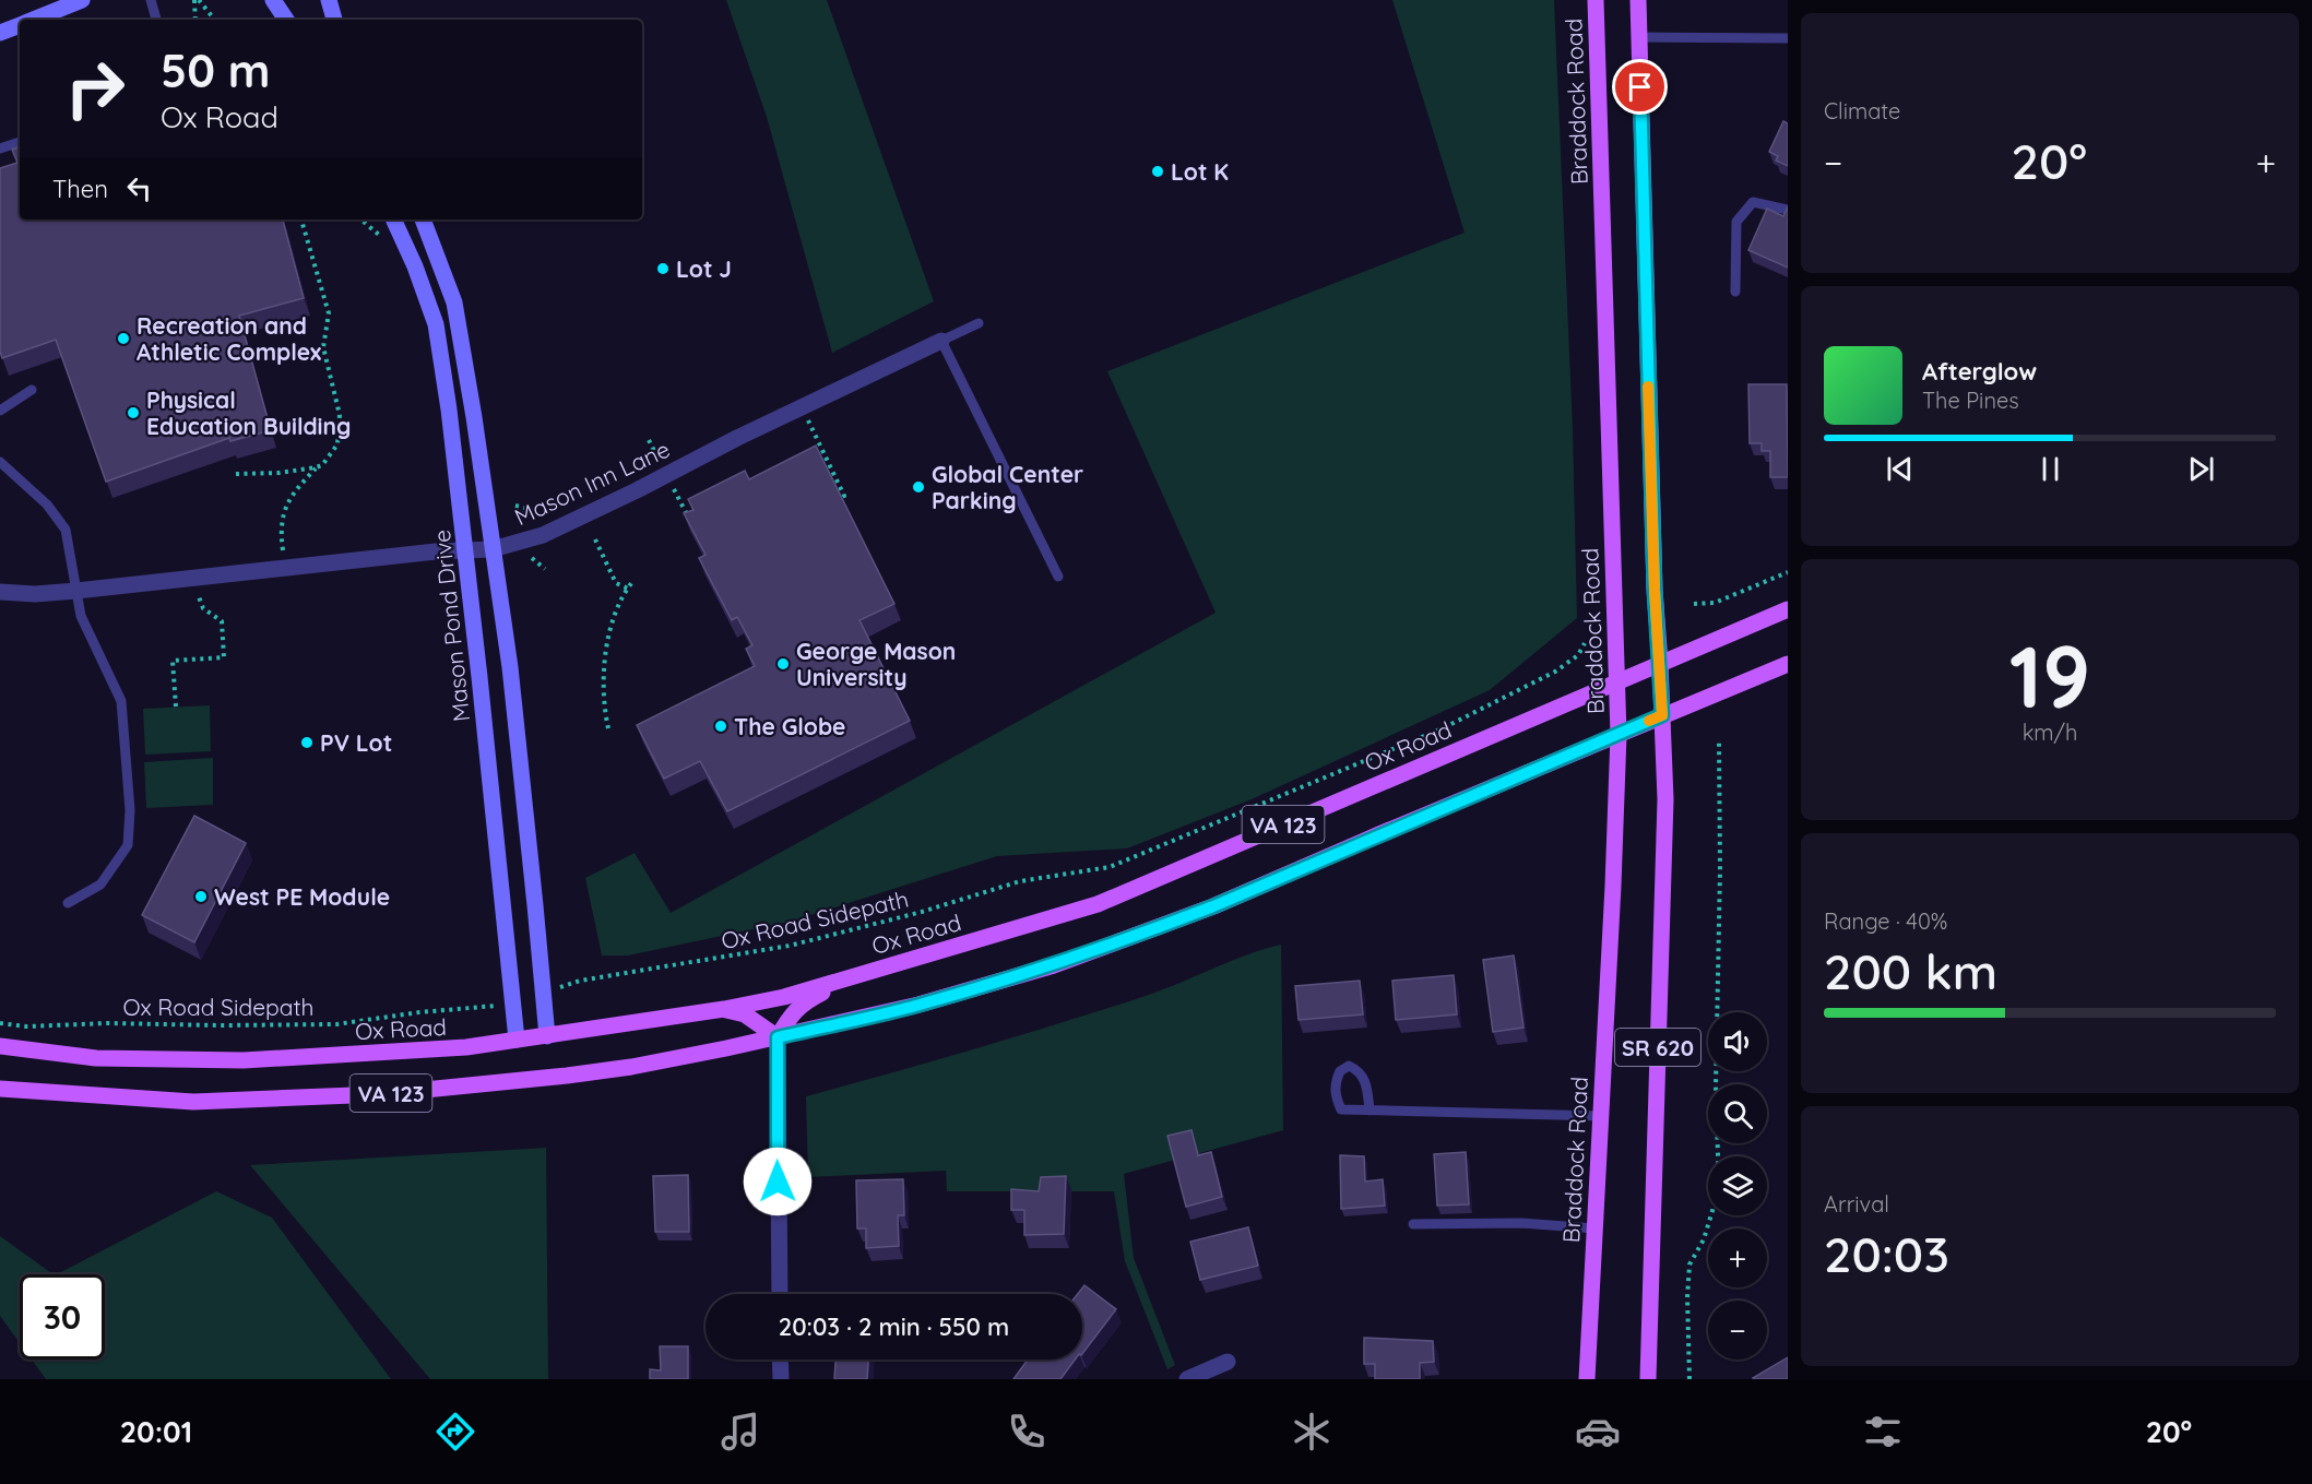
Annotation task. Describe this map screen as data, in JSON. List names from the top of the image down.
{
  "streets": {
    "main road": [
      "Braddock Road",
      "Ox Road",
      "VA 123",
      "SR 620"
    ],
    "street": ["Mason Inn Lane", "Mason Pond Drive"],
    "path": ["Ox Road Sidepath"]
  },
  "crossings": [
    ["Braddock Road", "Ox Road"],
    ["Braddock Road", "VA 123"],
    ["Mason Inn Lane", "Mason Pond Drive"],
    ["Mason Pond Drive", "Ox Road"],
    ["Mason Pond Drive", "Ox Road Sidepath"],
    ["Ox Road", "SR 620"],
    ["VA 123", "SR 620"]
  ],
  "places": [
    "Lot K",
    "Lot J",
    "Recreation and Athletic Complex",
    "Physical Education Building",
    "Global Center Parking",
    "George Mason University",
    "The Globe",
    "PV Lot",
    "West PE Module"
  ],
  "page": {
    "tile": [
      "Climate",
      ["19", "km/h"],
      ["Range · 40%", "200 km"],
      ["Arrival", "20:03"]
    ],
    "turn": ["50 m", "Ox Road"],
    "heat": ["−", "20°", "+"],
    "then": "Then",
    "song": ["Afterglow", "The Pines"],
    "map_buttons": ["+", "−"],
    "limit": "30",
    "trip": "20:03 · 2 min · 550 m",
    "tabs": ["20:01", "20°"]
  }
}
